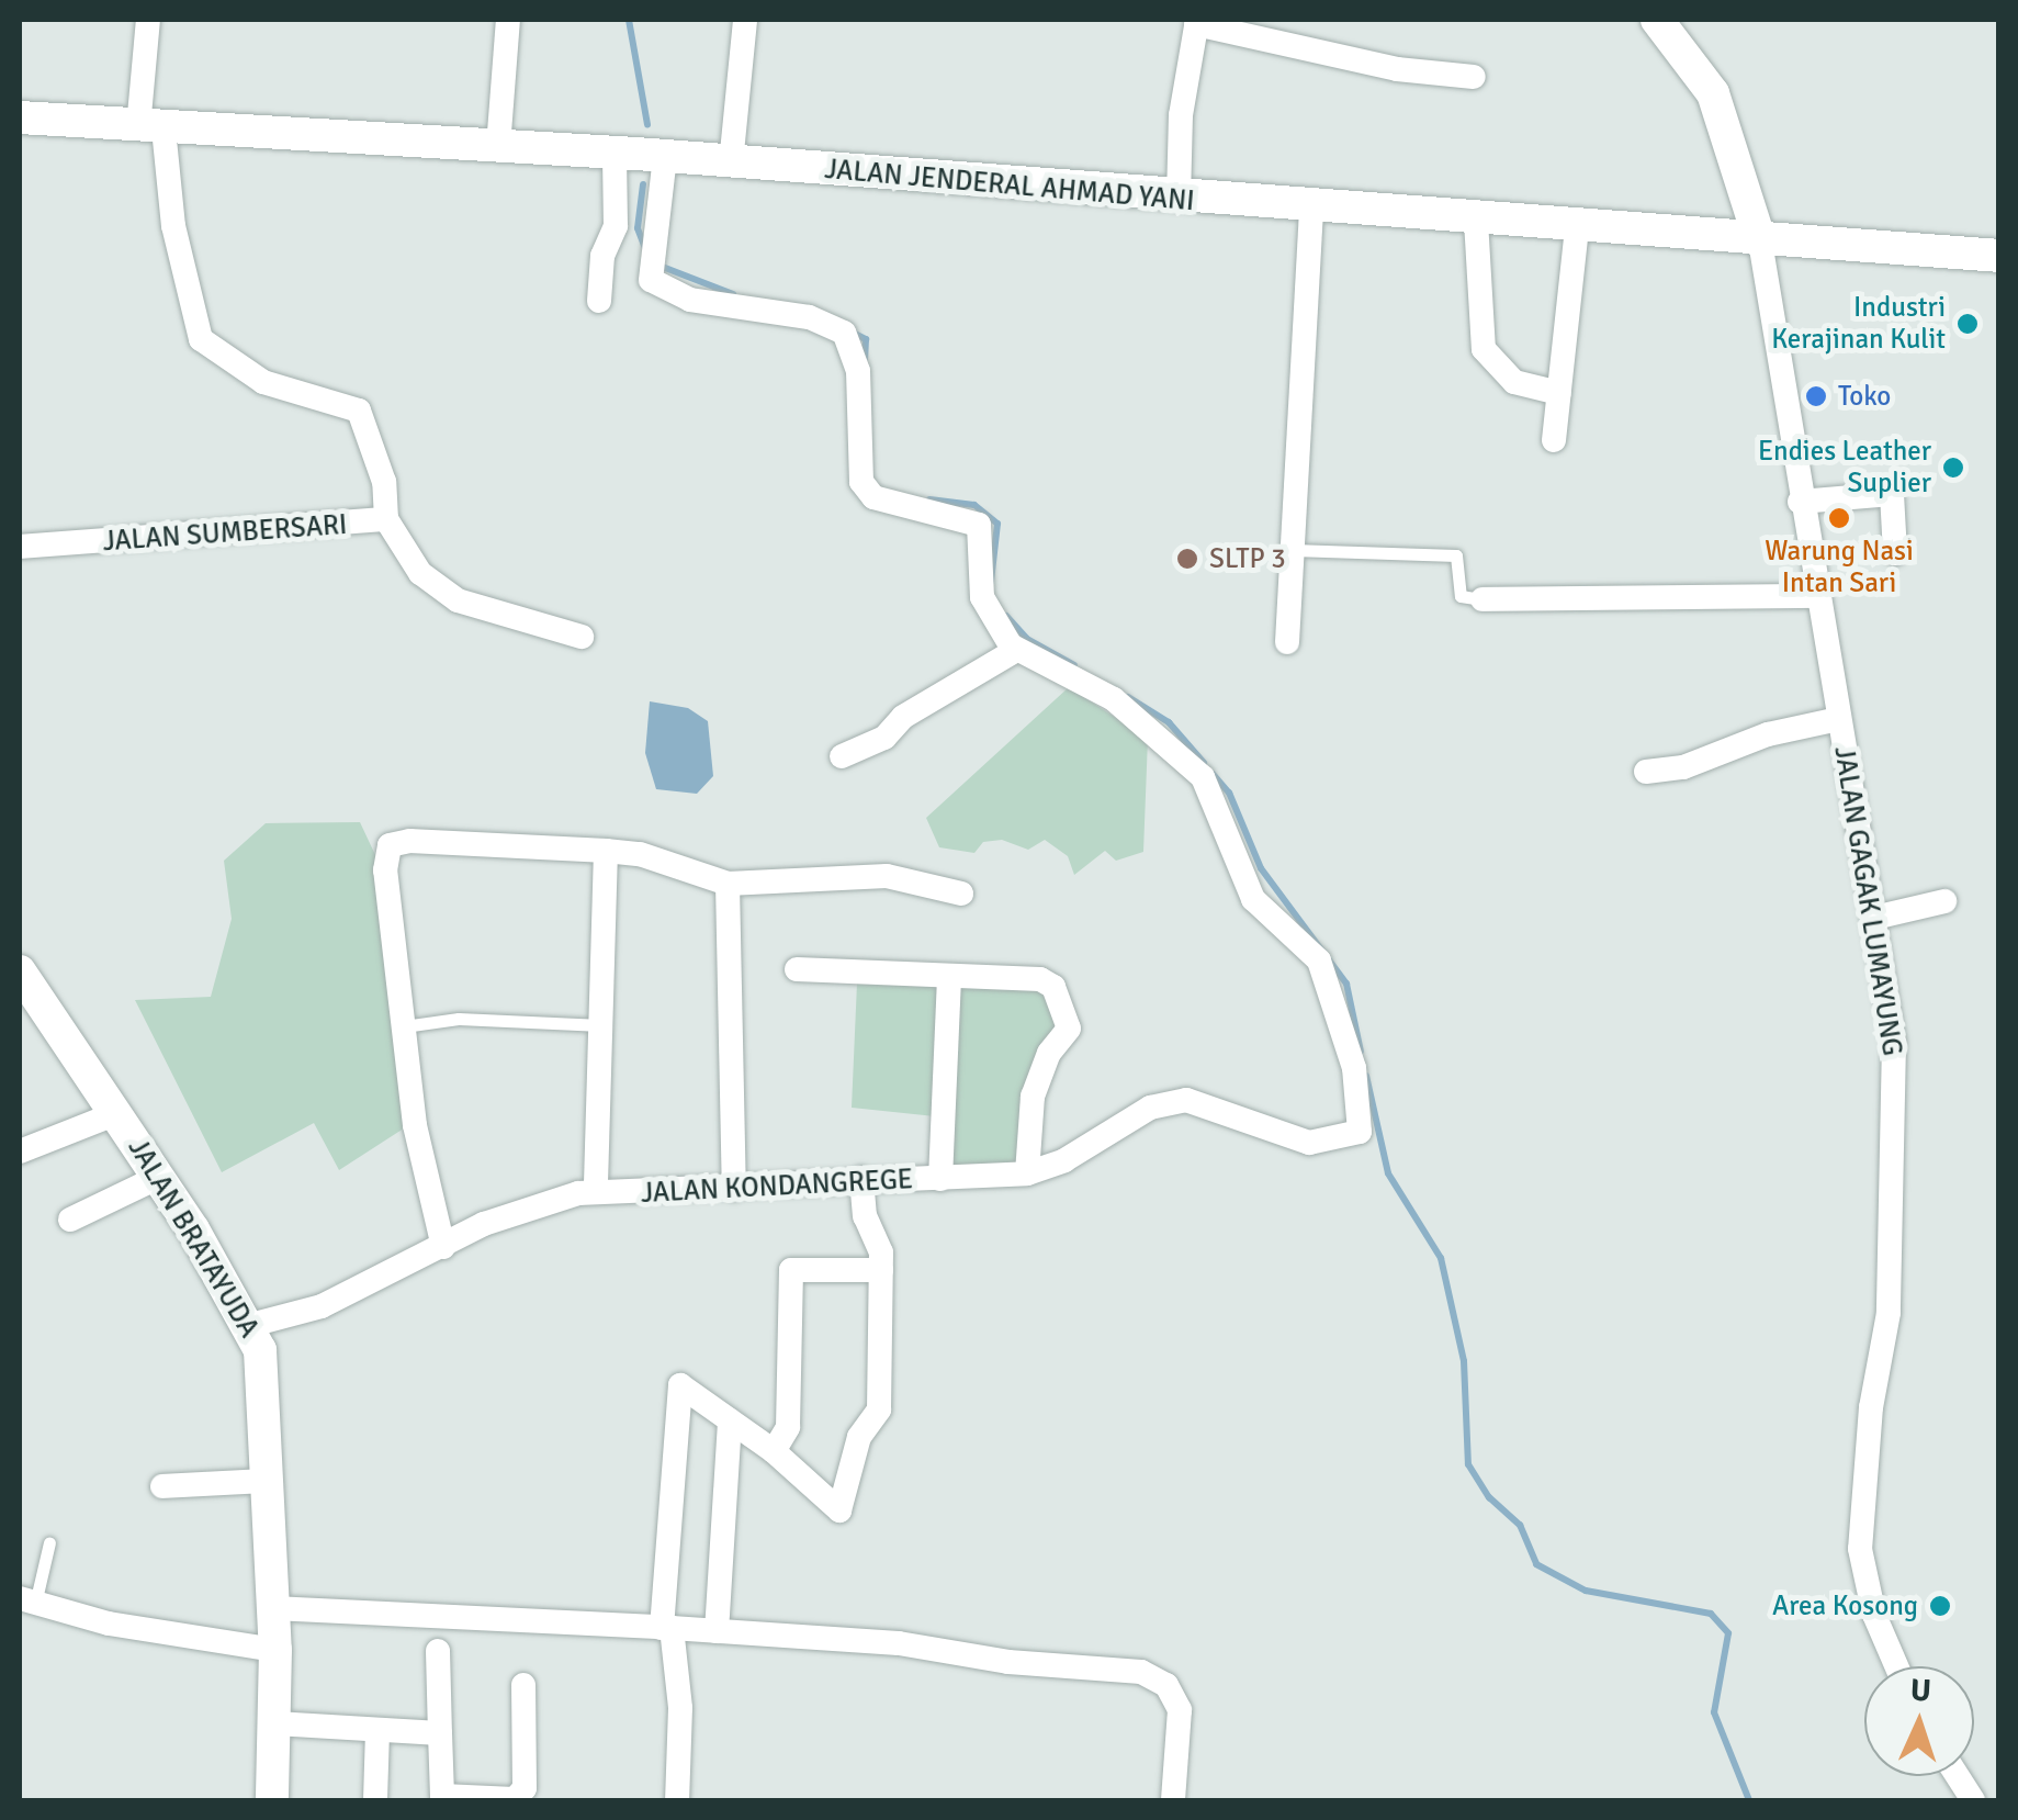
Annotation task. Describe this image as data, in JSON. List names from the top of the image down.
{
  "streets": {
    "main road": ["JALAN JENDERAL AHMAD YANI", "JALAN BRATAYUDA"],
    "street": ["JALAN SUMBERSARI", "JALAN GAGAK LUMAYUNG", "JALAN KONDANGREGE"]
  },
  "crossings": [
    ["JALAN JENDERAL AHMAD YANI", "JALAN SUMBERSARI"],
    ["JALAN JENDERAL AHMAD YANI", "JALAN GAGAK LUMAYUNG"],
    ["JALAN KONDANGREGE", "JALAN BRATAYUDA"]
  ],
  "places": [
    "Industri Kerajinan Kulit",
    "Toko",
    "Endies Leather Suplier",
    "Warung Nasi Intan Sari",
    "SLTP 3",
    "Area Kosong"
  ],
  "north": "top"
}
